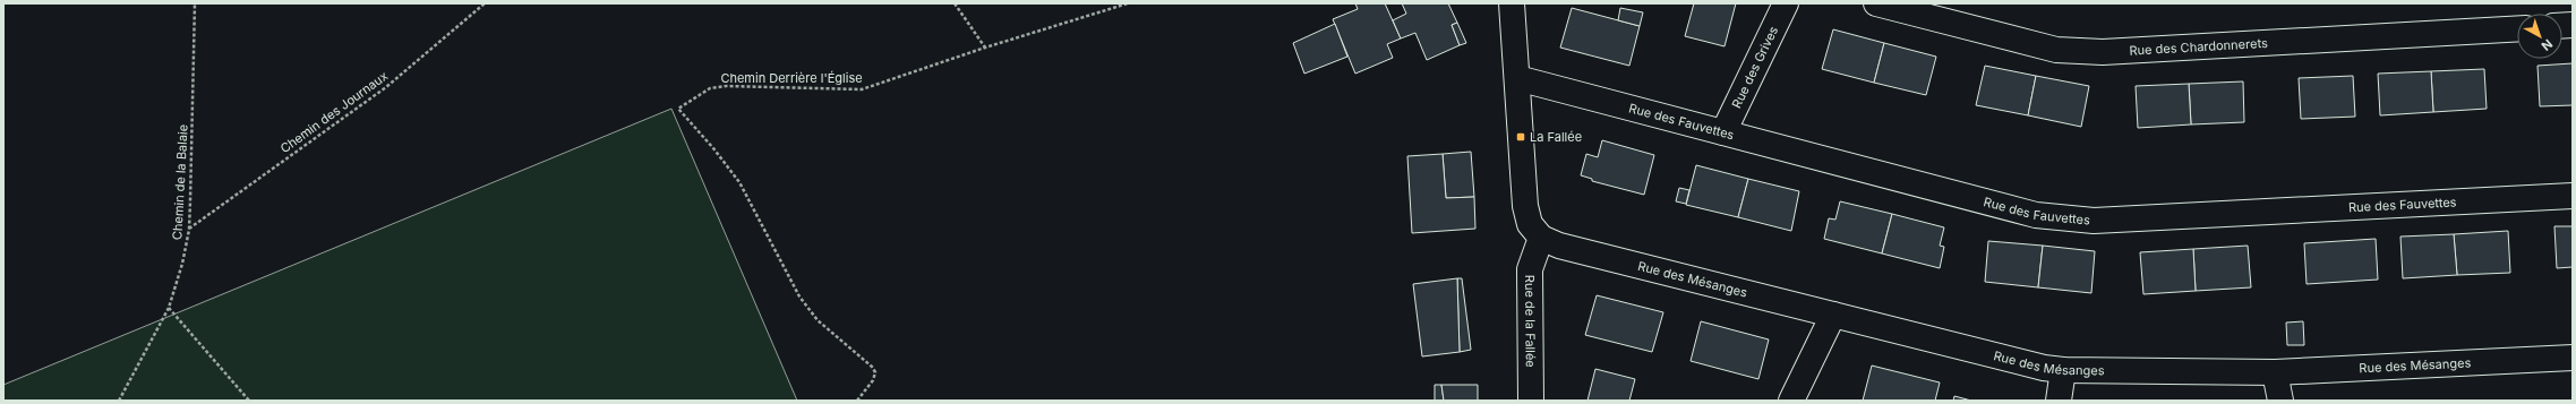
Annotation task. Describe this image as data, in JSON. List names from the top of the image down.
{
  "streets": {
    "street": [
      "Rue des Chardonnerets",
      "Rue des Grives",
      "Rue des Fauvettes",
      "Rue des Mésanges",
      "Rue de la Fallée"
    ],
    "path": ["Chemin Derrière l'Église", "Chemin des Journaux", "Chemin de la Balaie"]
  },
  "crossings": [
    ["Rue des Grives", "Rue des Fauvettes"],
    ["Chemin des Journaux", "Chemin de la Balaie"],
    ["Rue des Mésanges", "Rue de la Fallée"]
  ],
  "places": {
    "transit": ["La Fallée"]
  },
  "north": "bottom right"
}
